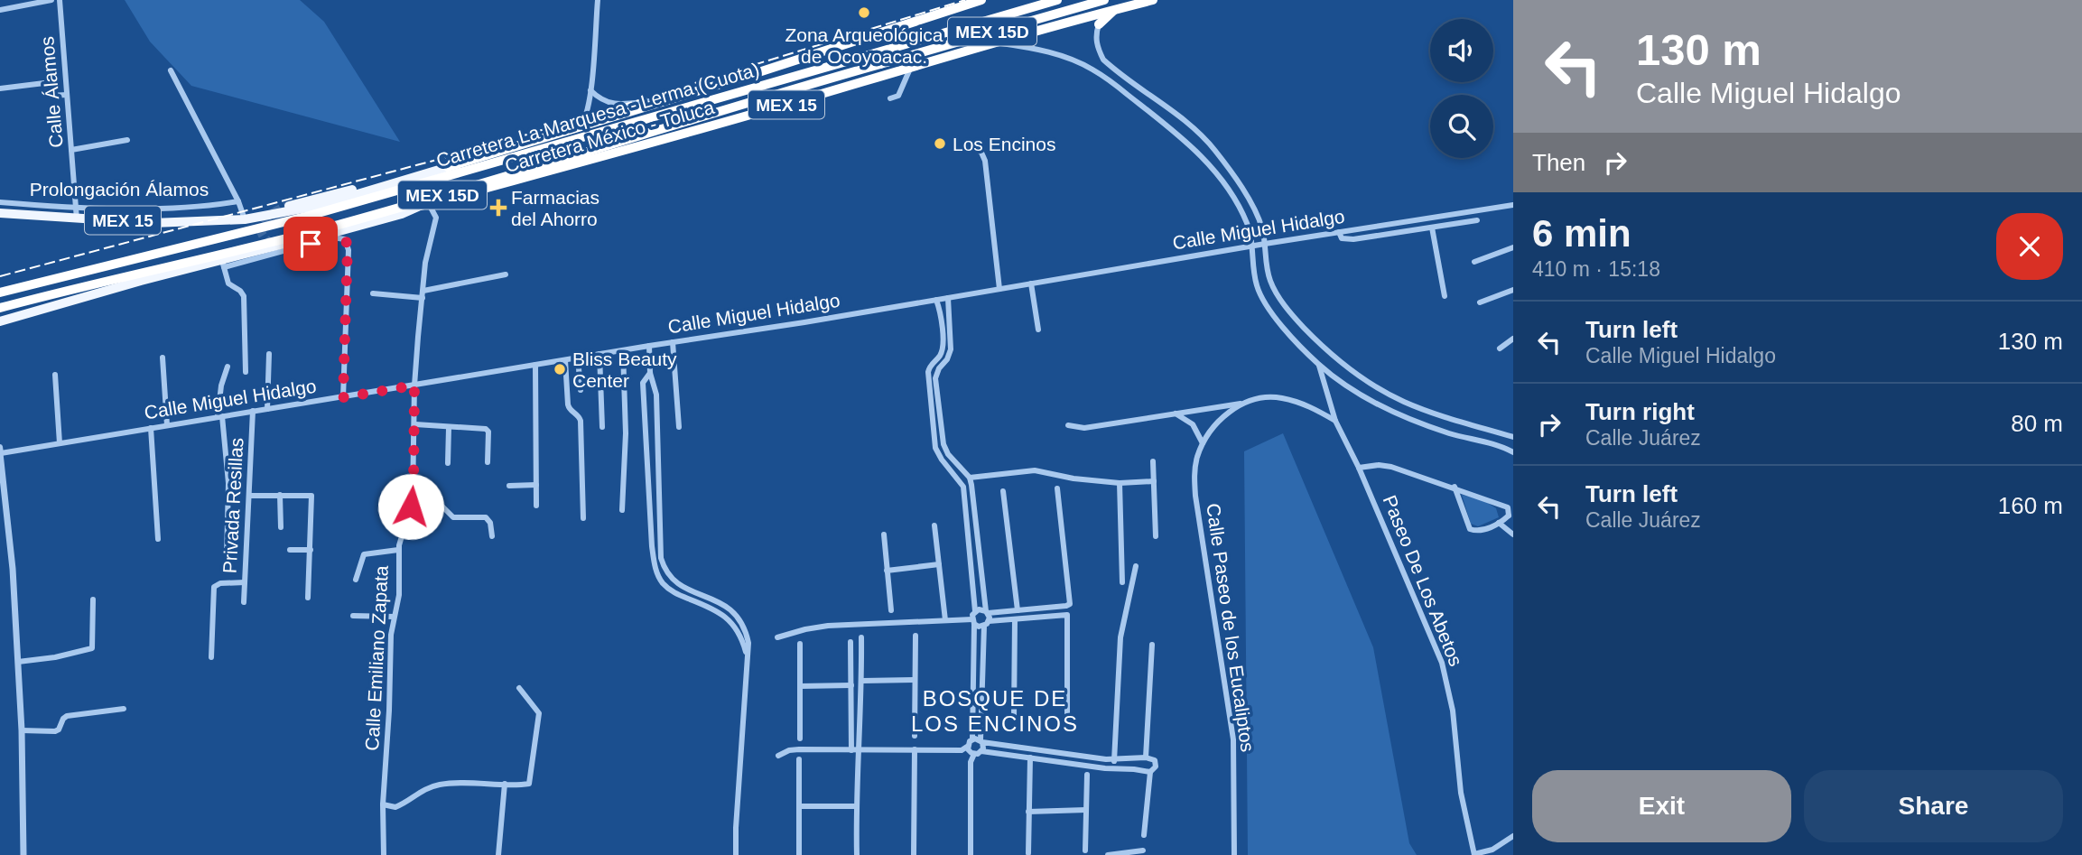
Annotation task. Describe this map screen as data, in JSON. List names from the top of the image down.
{
  "streets": {
    "highway": [
      "MEX 15D",
      "MEX 15",
      "Carretera La Marquesa - Lerma (Cuota)",
      "Carretera México - Toluca"
    ],
    "street": [
      "Calle Álamos",
      "Prolongación Álamos",
      "Calle Miguel Hidalgo",
      "Privada Resillas",
      "Paseo De Los Abetos",
      "Calle Paseo de los Eucaliptos",
      "Calle Emiliano Zapata"
    ]
  },
  "crossings": [
    ["Calle Álamos", "Carretera México - Toluca"],
    ["Calle Álamos", "Prolongación Álamos"],
    ["Carretera México - Toluca", "Prolongación Álamos"],
    ["Carretera México - Toluca", "Calle Emiliano Zapata"],
    ["Calle Miguel Hidalgo", "Privada Resillas"],
    ["Calle Miguel Hidalgo", "Calle Emiliano Zapata"]
  ],
  "districts": ["BOSQUE DE LOS ENCINOS"],
  "places": {
    "other": ["Zona Arqueológica de Ocoyoacac.", "Los Encinos", "Bliss Beauty Center"],
    "health": ["Farmacias del Ahorro"]
  },
  "page": {
    "turn": ["130 m", "Calle Miguel Hidalgo"],
    "then": "Then",
    "heading": ["6 min", "410 m · 15:18"],
    "list": [
      {
        "name": "Turn left",
        "note": "Calle Miguel Hidalgo",
        "value": "130 m"
      },
      {
        "name": "Turn right",
        "note": "Calle Juárez",
        "value": "80 m"
      },
      {
        "name": "Turn left",
        "note": "Calle Juárez",
        "value": "160 m"
      }
    ],
    "buttons": ["Exit", "Share"]
  }
}
